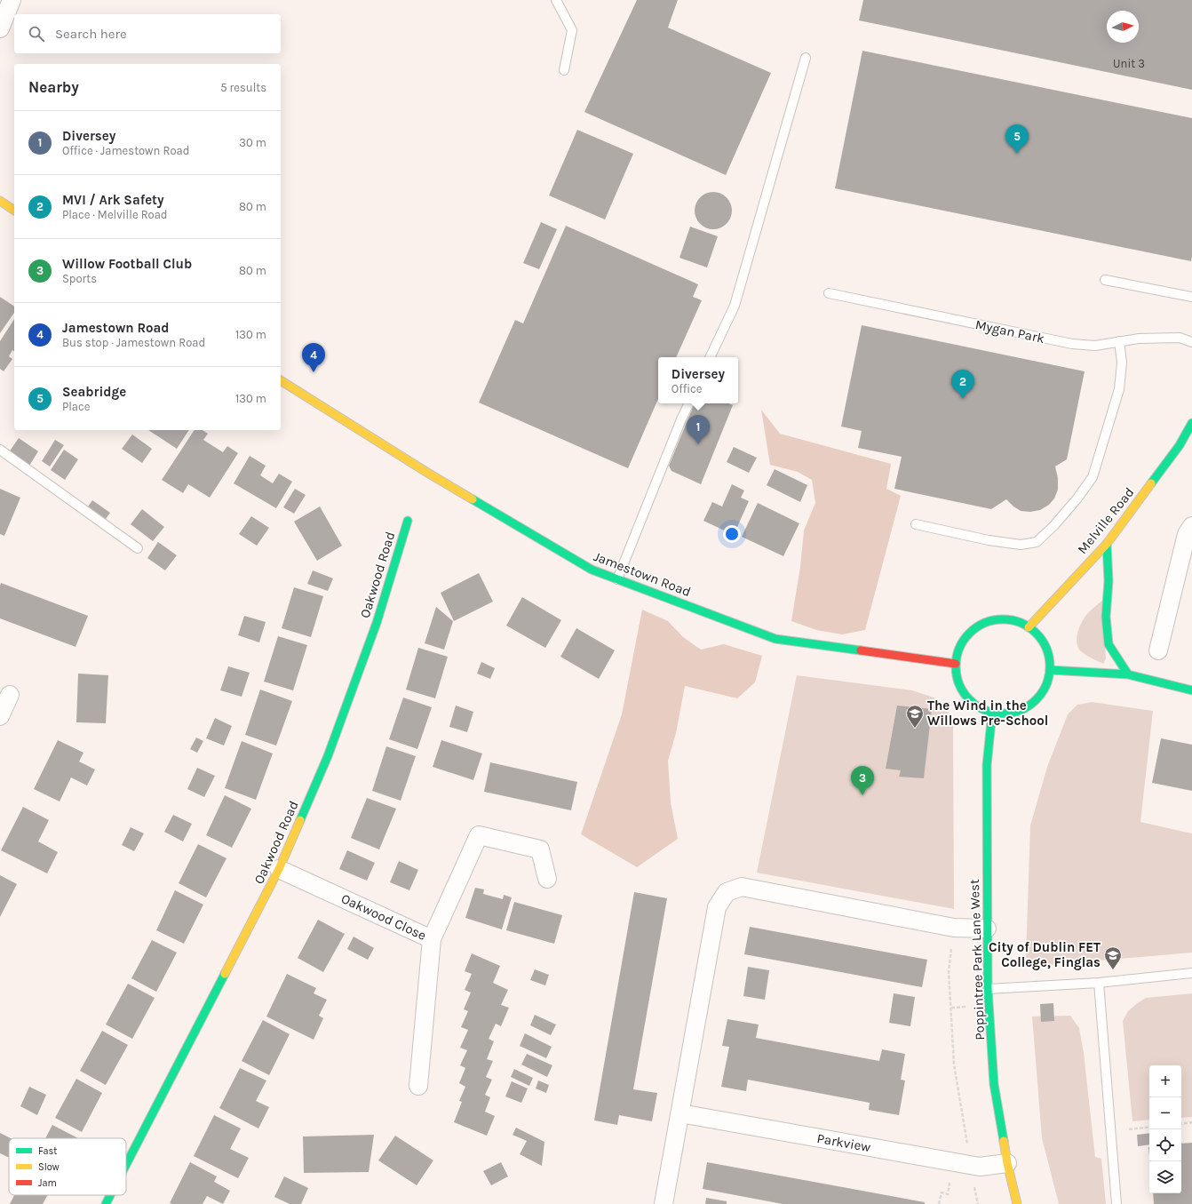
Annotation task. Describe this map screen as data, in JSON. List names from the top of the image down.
{
  "streets": {
    "street": [
      "Melville Road",
      "Jamestown Road",
      "Oakwood Road",
      "Oakwood Close",
      "Poppintree Park Lane West",
      "Parkview"
    ],
    "lane": ["Mygan Park"]
  },
  "crossings": [
    ["Melville Road", "Jamestown Road"],
    ["Melville Road", "Poppintree Park Lane West"],
    ["Jamestown Road", "Poppintree Park Lane West"],
    ["Oakwood Road", "Oakwood Close"],
    ["Poppintree Park Lane West", "Parkview"]
  ],
  "places": {
    "school or university": ["The Wind in the Willows Pre-School", "City of Dublin FET College, Finglas"]
  },
  "house_numbers": ["Unit 3"],
  "legend": ["Fast", "Slow", "Jam"],
  "north": "right",
  "page": {
    "search": "Search here",
    "heading": ["Nearby", "5 results"],
    "list": [
      {
        "mark": "1",
        "name": "Diversey",
        "note": "Office · Jamestown Road",
        "value": "30 m"
      },
      {
        "mark": "2",
        "name": "MVI / Ark Safety",
        "note": "Place · Melville Road",
        "value": "80 m"
      },
      {
        "mark": "3",
        "name": "Willow Football Club",
        "note": "Sports",
        "value": "80 m"
      },
      {
        "mark": "4",
        "name": "Jamestown Road",
        "note": "Bus stop · Jamestown Road",
        "value": "130 m"
      },
      {
        "mark": "5",
        "name": "Seabridge",
        "note": "Place",
        "value": "130 m"
      }
    ],
    "pins": [
      "5",
      "4",
      "2",
      "1",
      "3"
    ],
    "popup": ["Diversey", "Office"],
    "map_buttons": ["+", "−"]
  }
}
